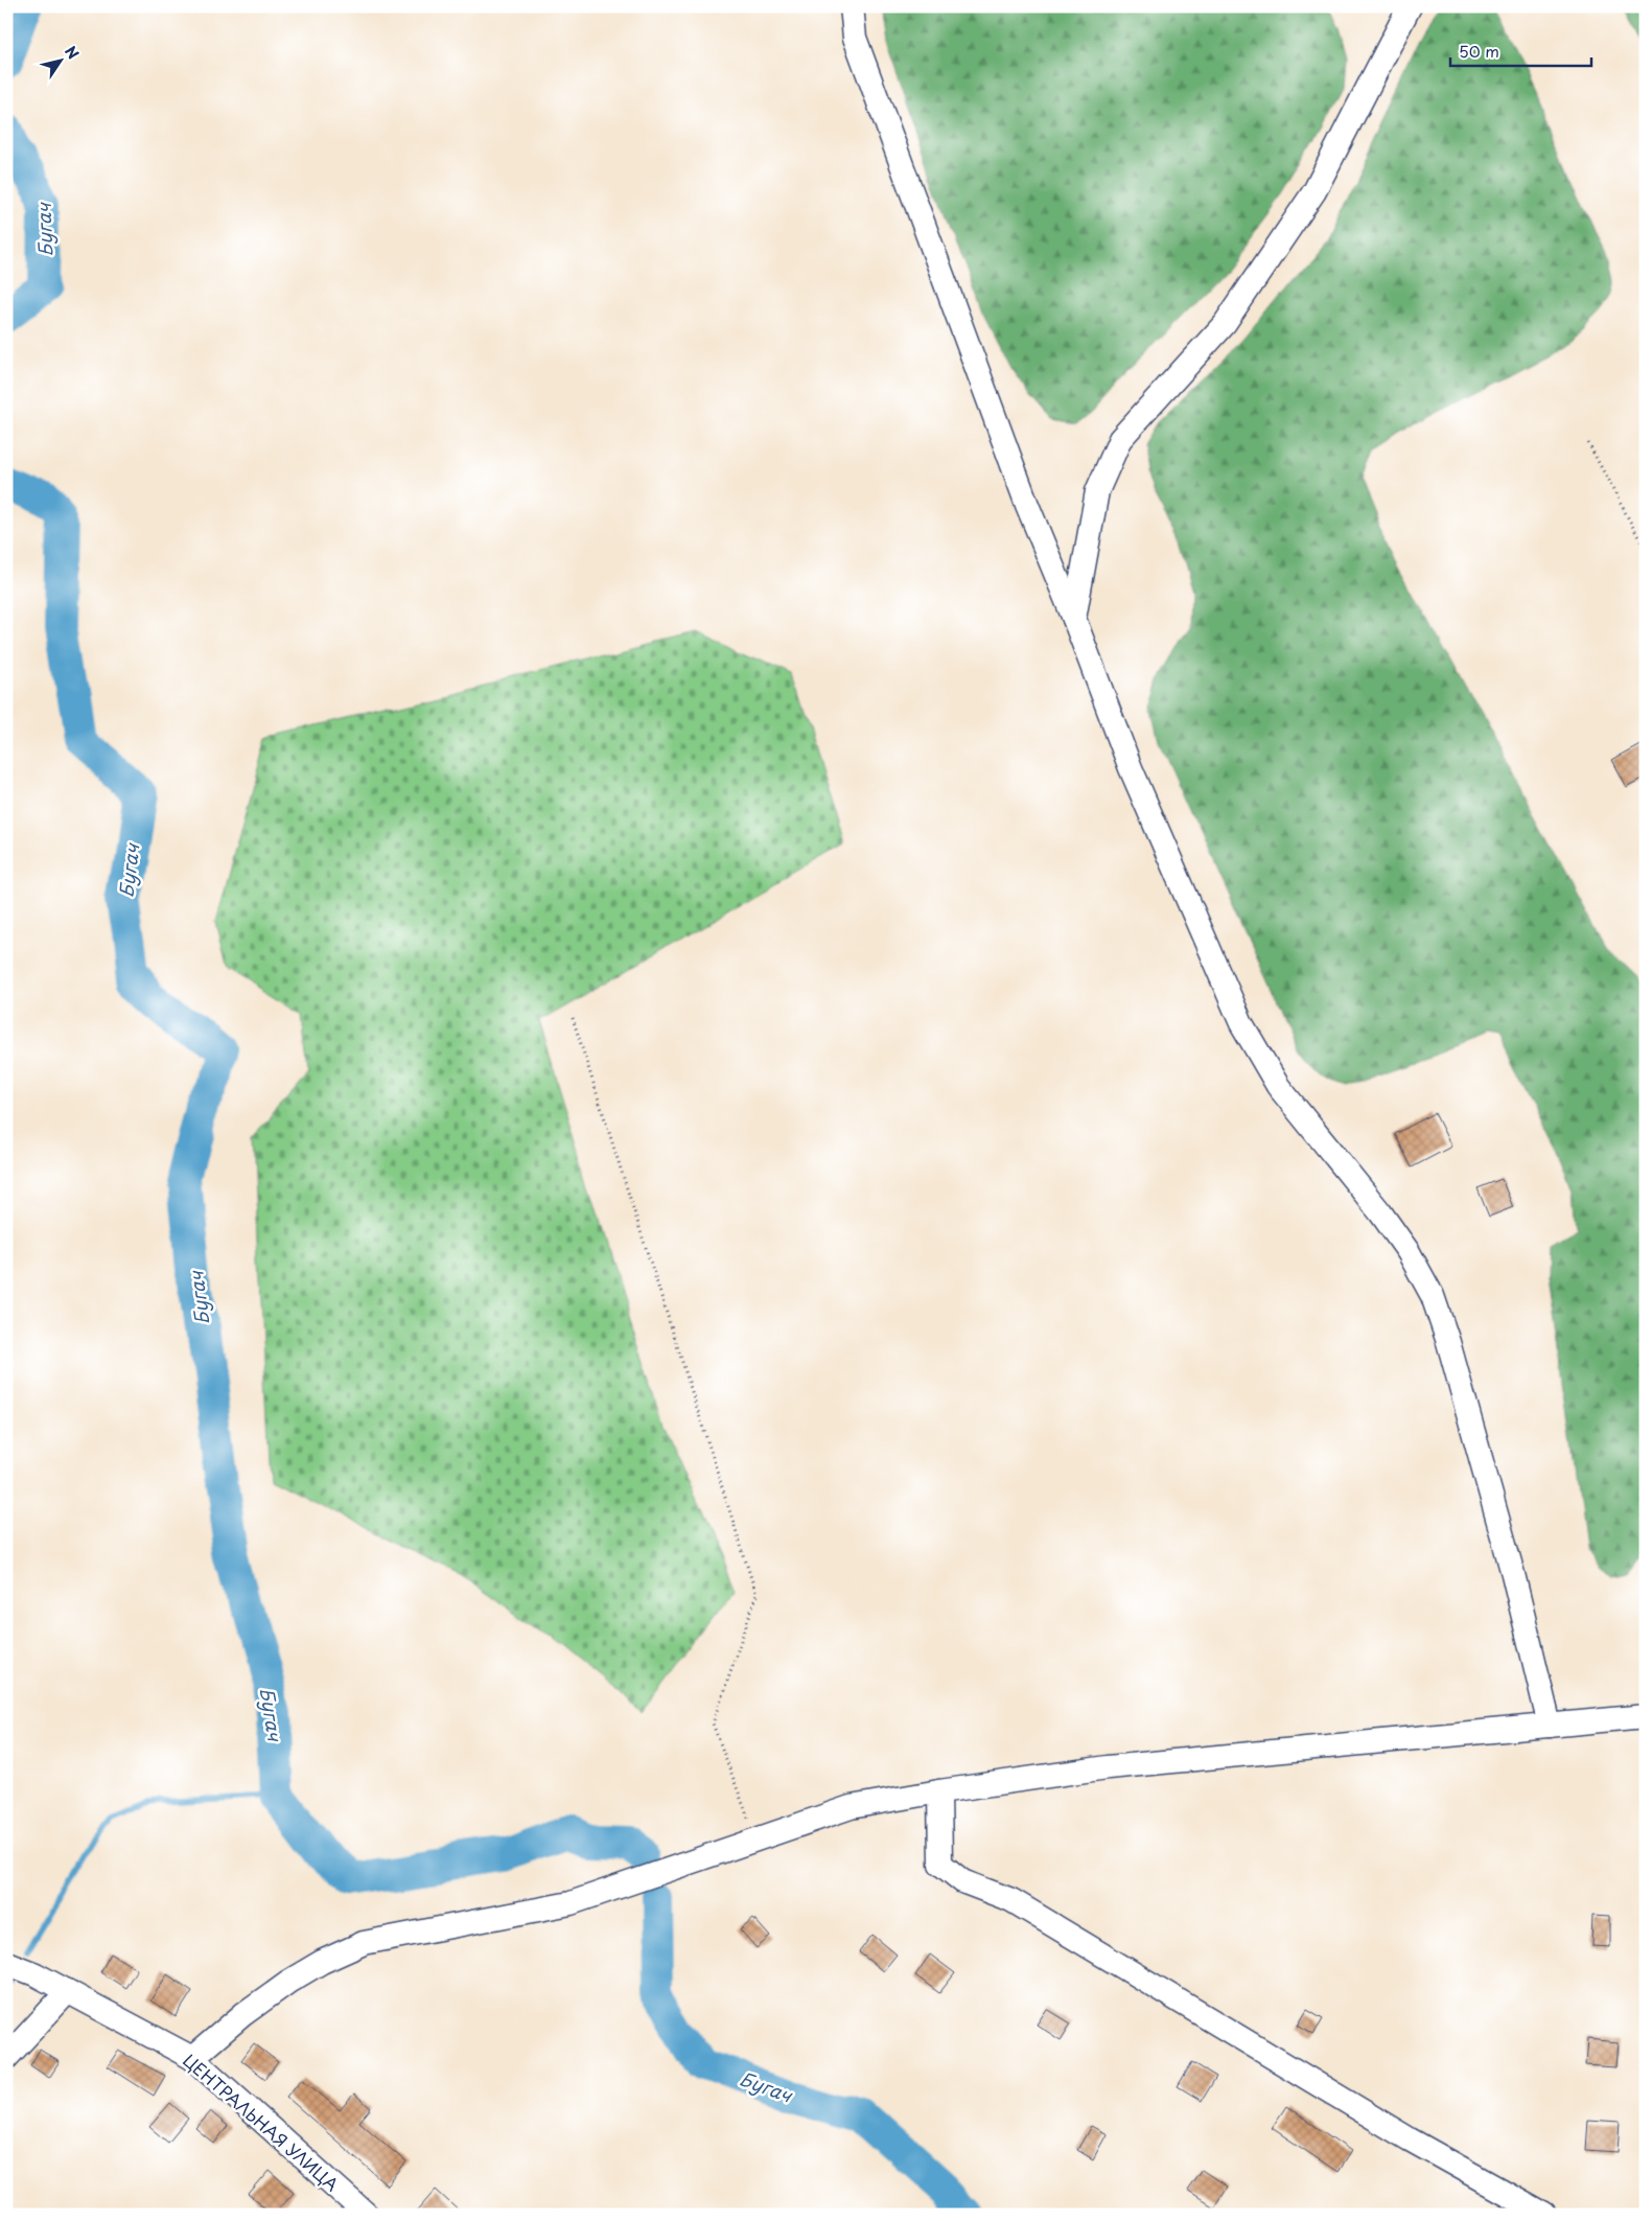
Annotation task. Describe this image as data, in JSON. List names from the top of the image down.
{
  "streets": {
    "street": ["ЦЕНТРАЛЬНАЯ УЛИЦА"]
  },
  "water": ["Бугач"],
  "scale_bar": "50 m",
  "north": "top right"
}
